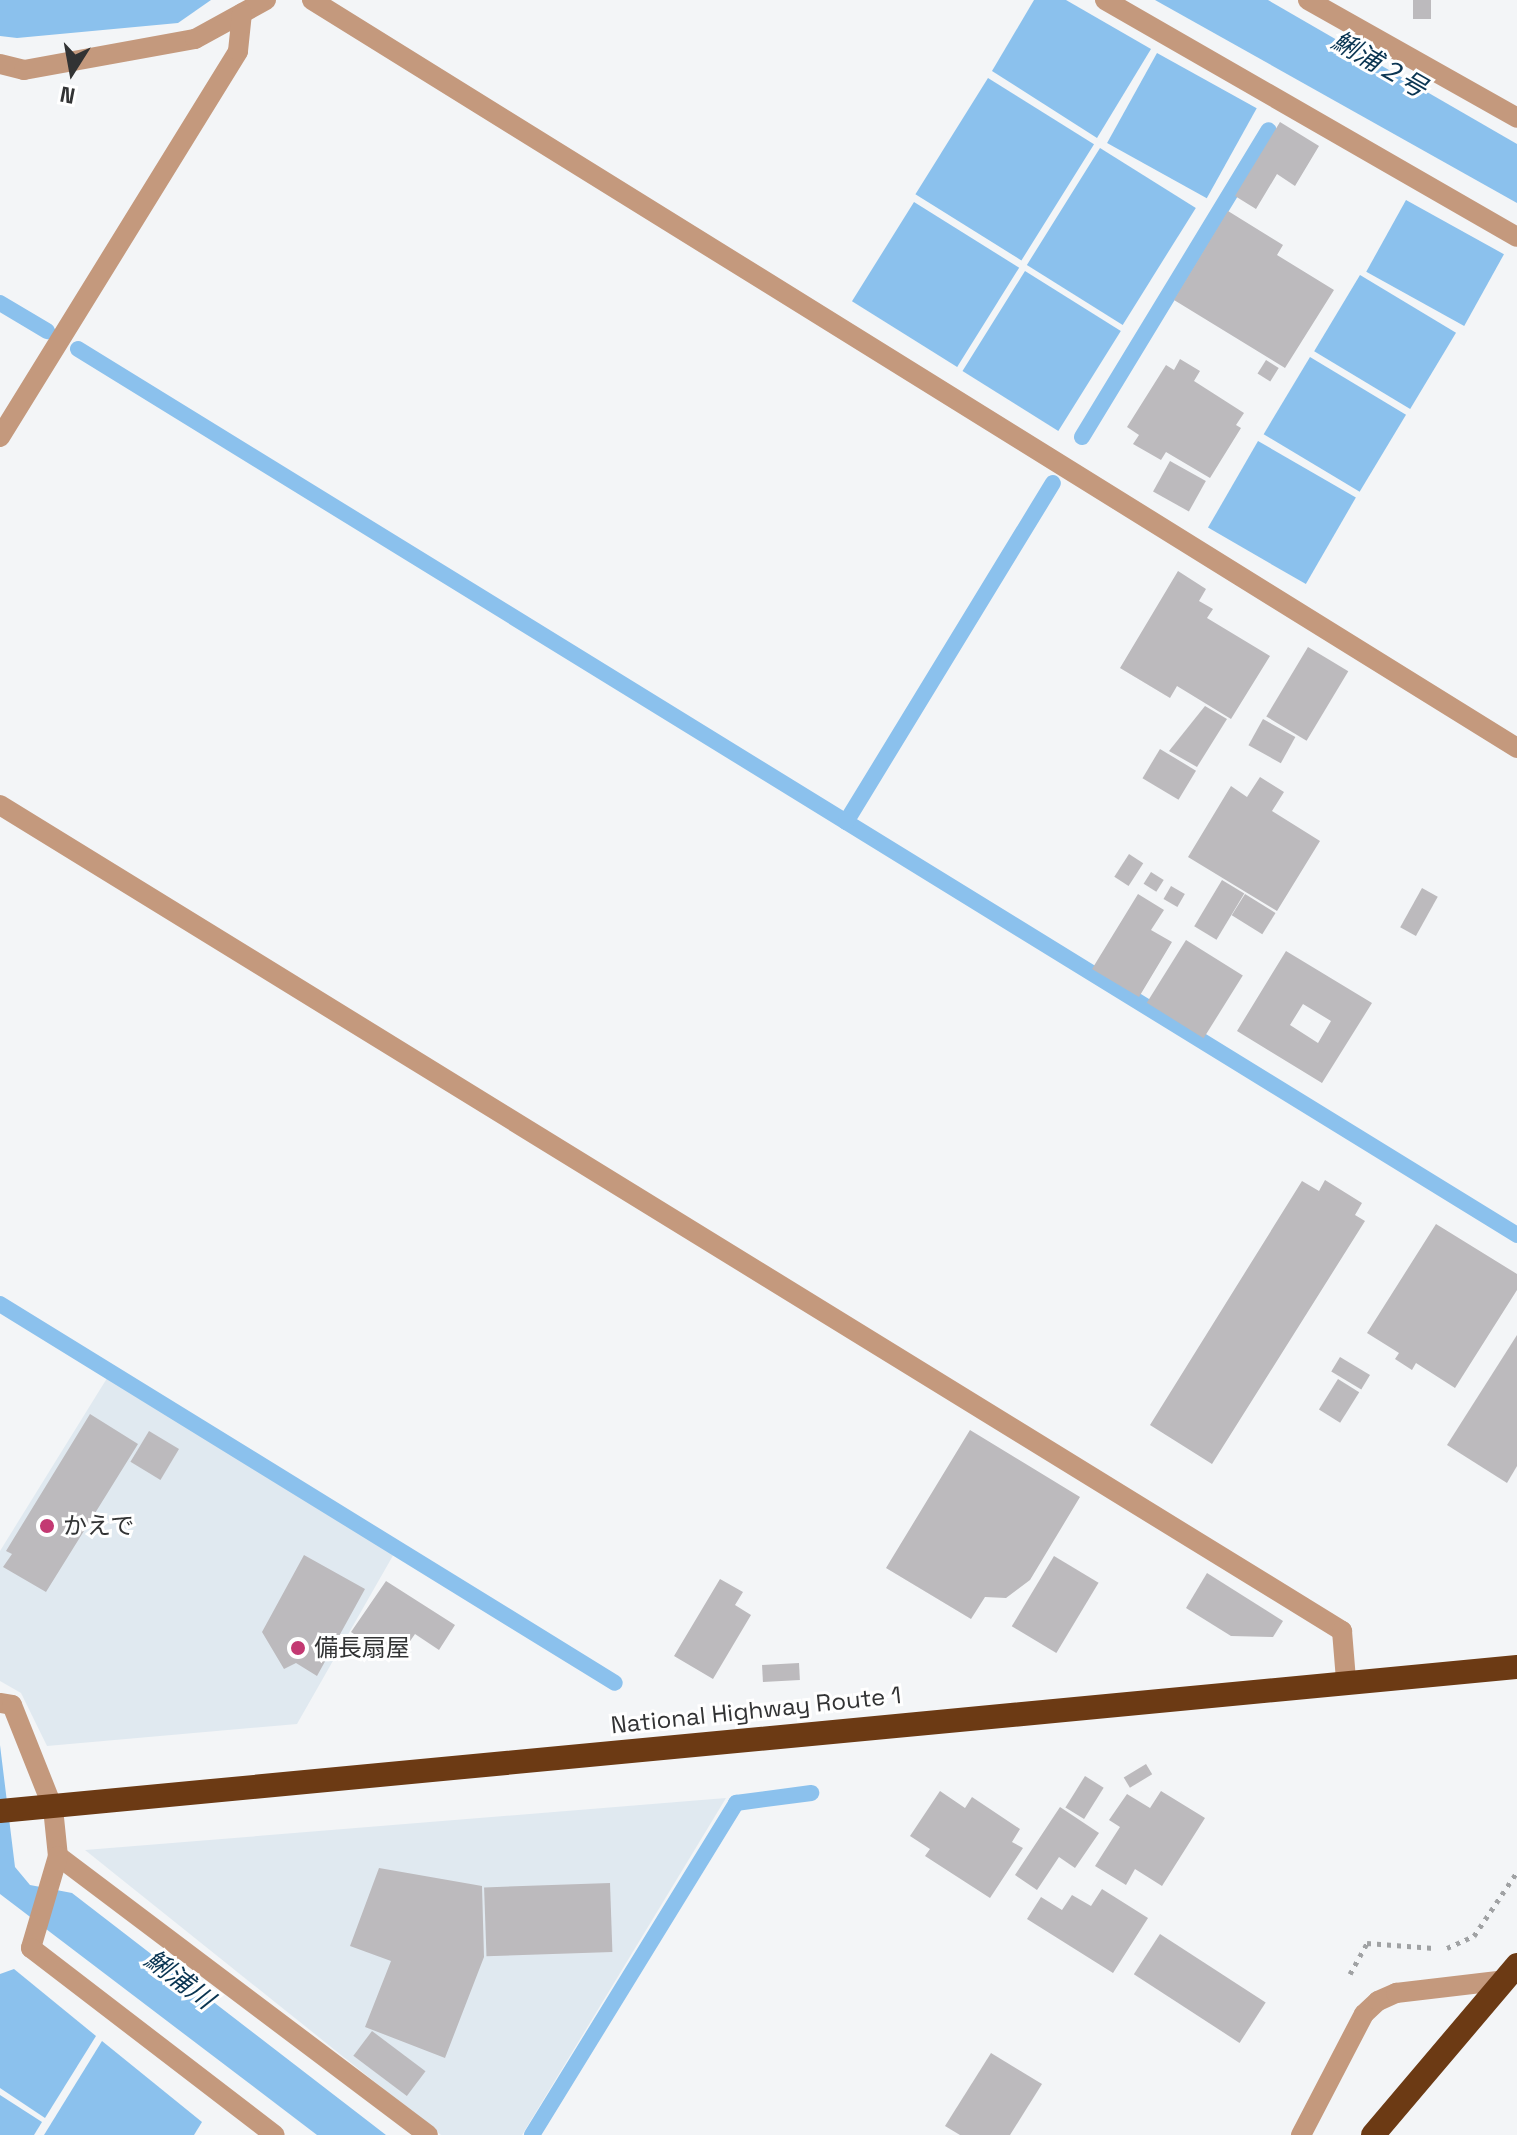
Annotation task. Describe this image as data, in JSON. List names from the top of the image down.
{
  "streets": {
    "highway": ["National Highway Route 1"]
  },
  "water": ["鯏浦２号", "鯏浦川"],
  "places": ["かえで", "備長扇屋"],
  "north": "bottom"
}
